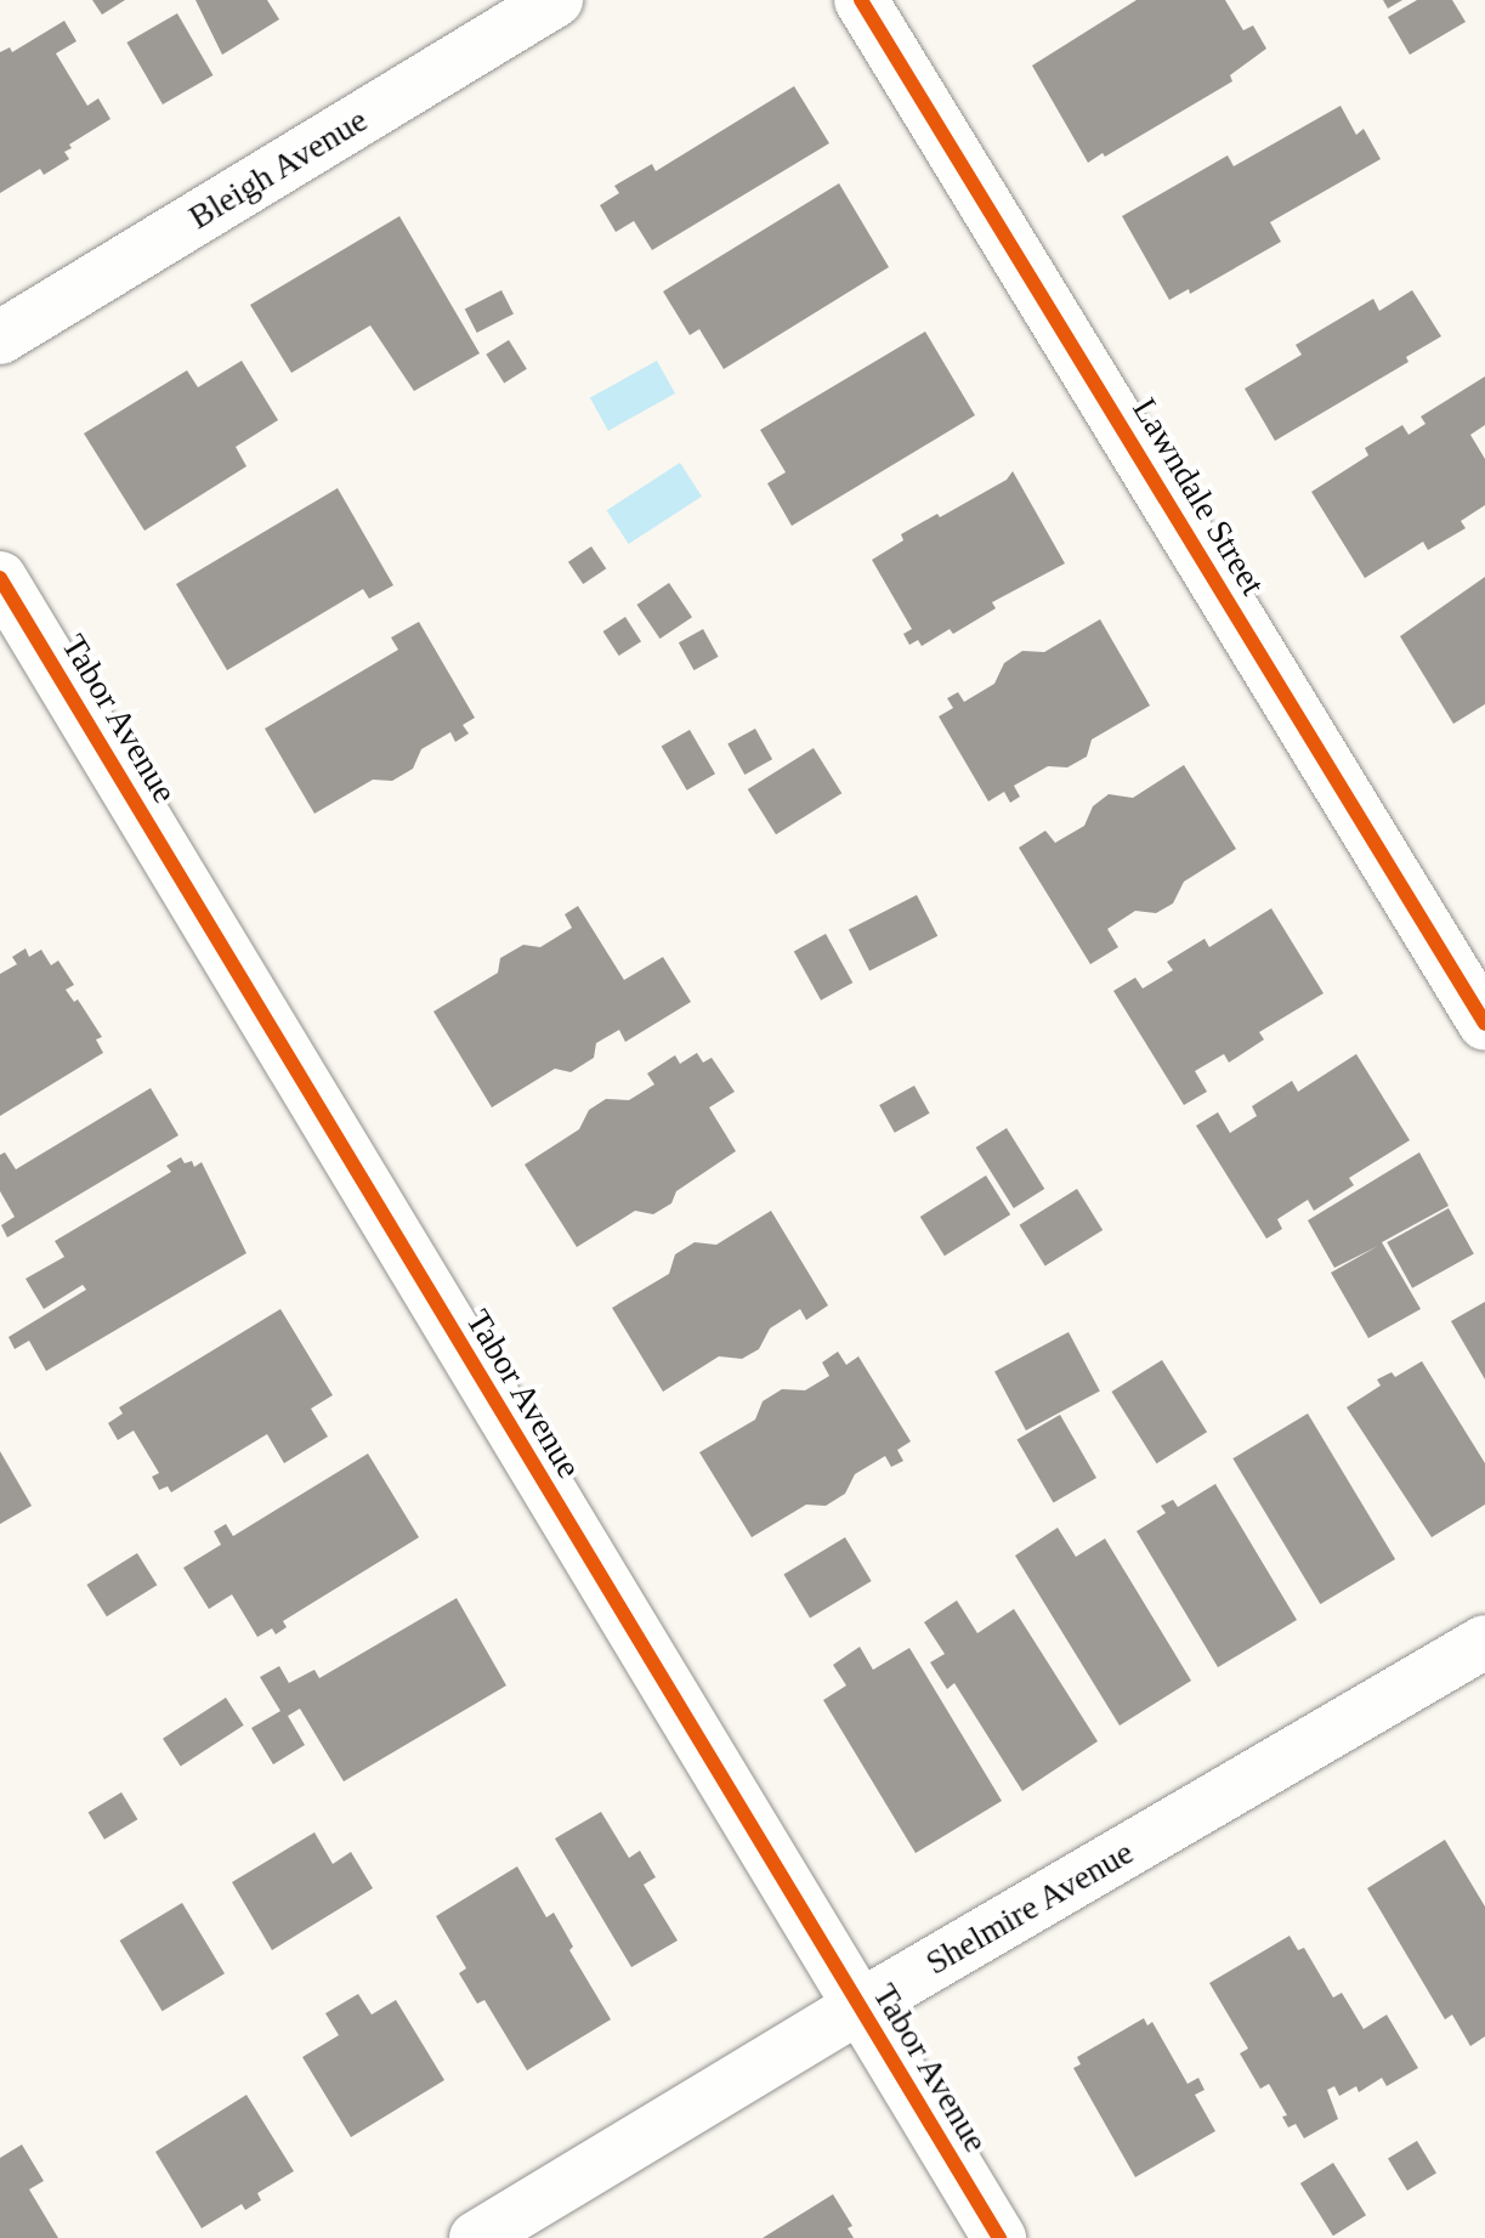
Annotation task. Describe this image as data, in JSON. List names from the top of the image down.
{
  "streets": {
    "street": [
      "Bleigh Avenue",
      "Lawndale Street",
      "Tabor Avenue",
      "Shelmire Avenue"
    ]
  },
  "crossings": [
    ["Tabor Avenue", "Shelmire Avenue"]
  ]
}
